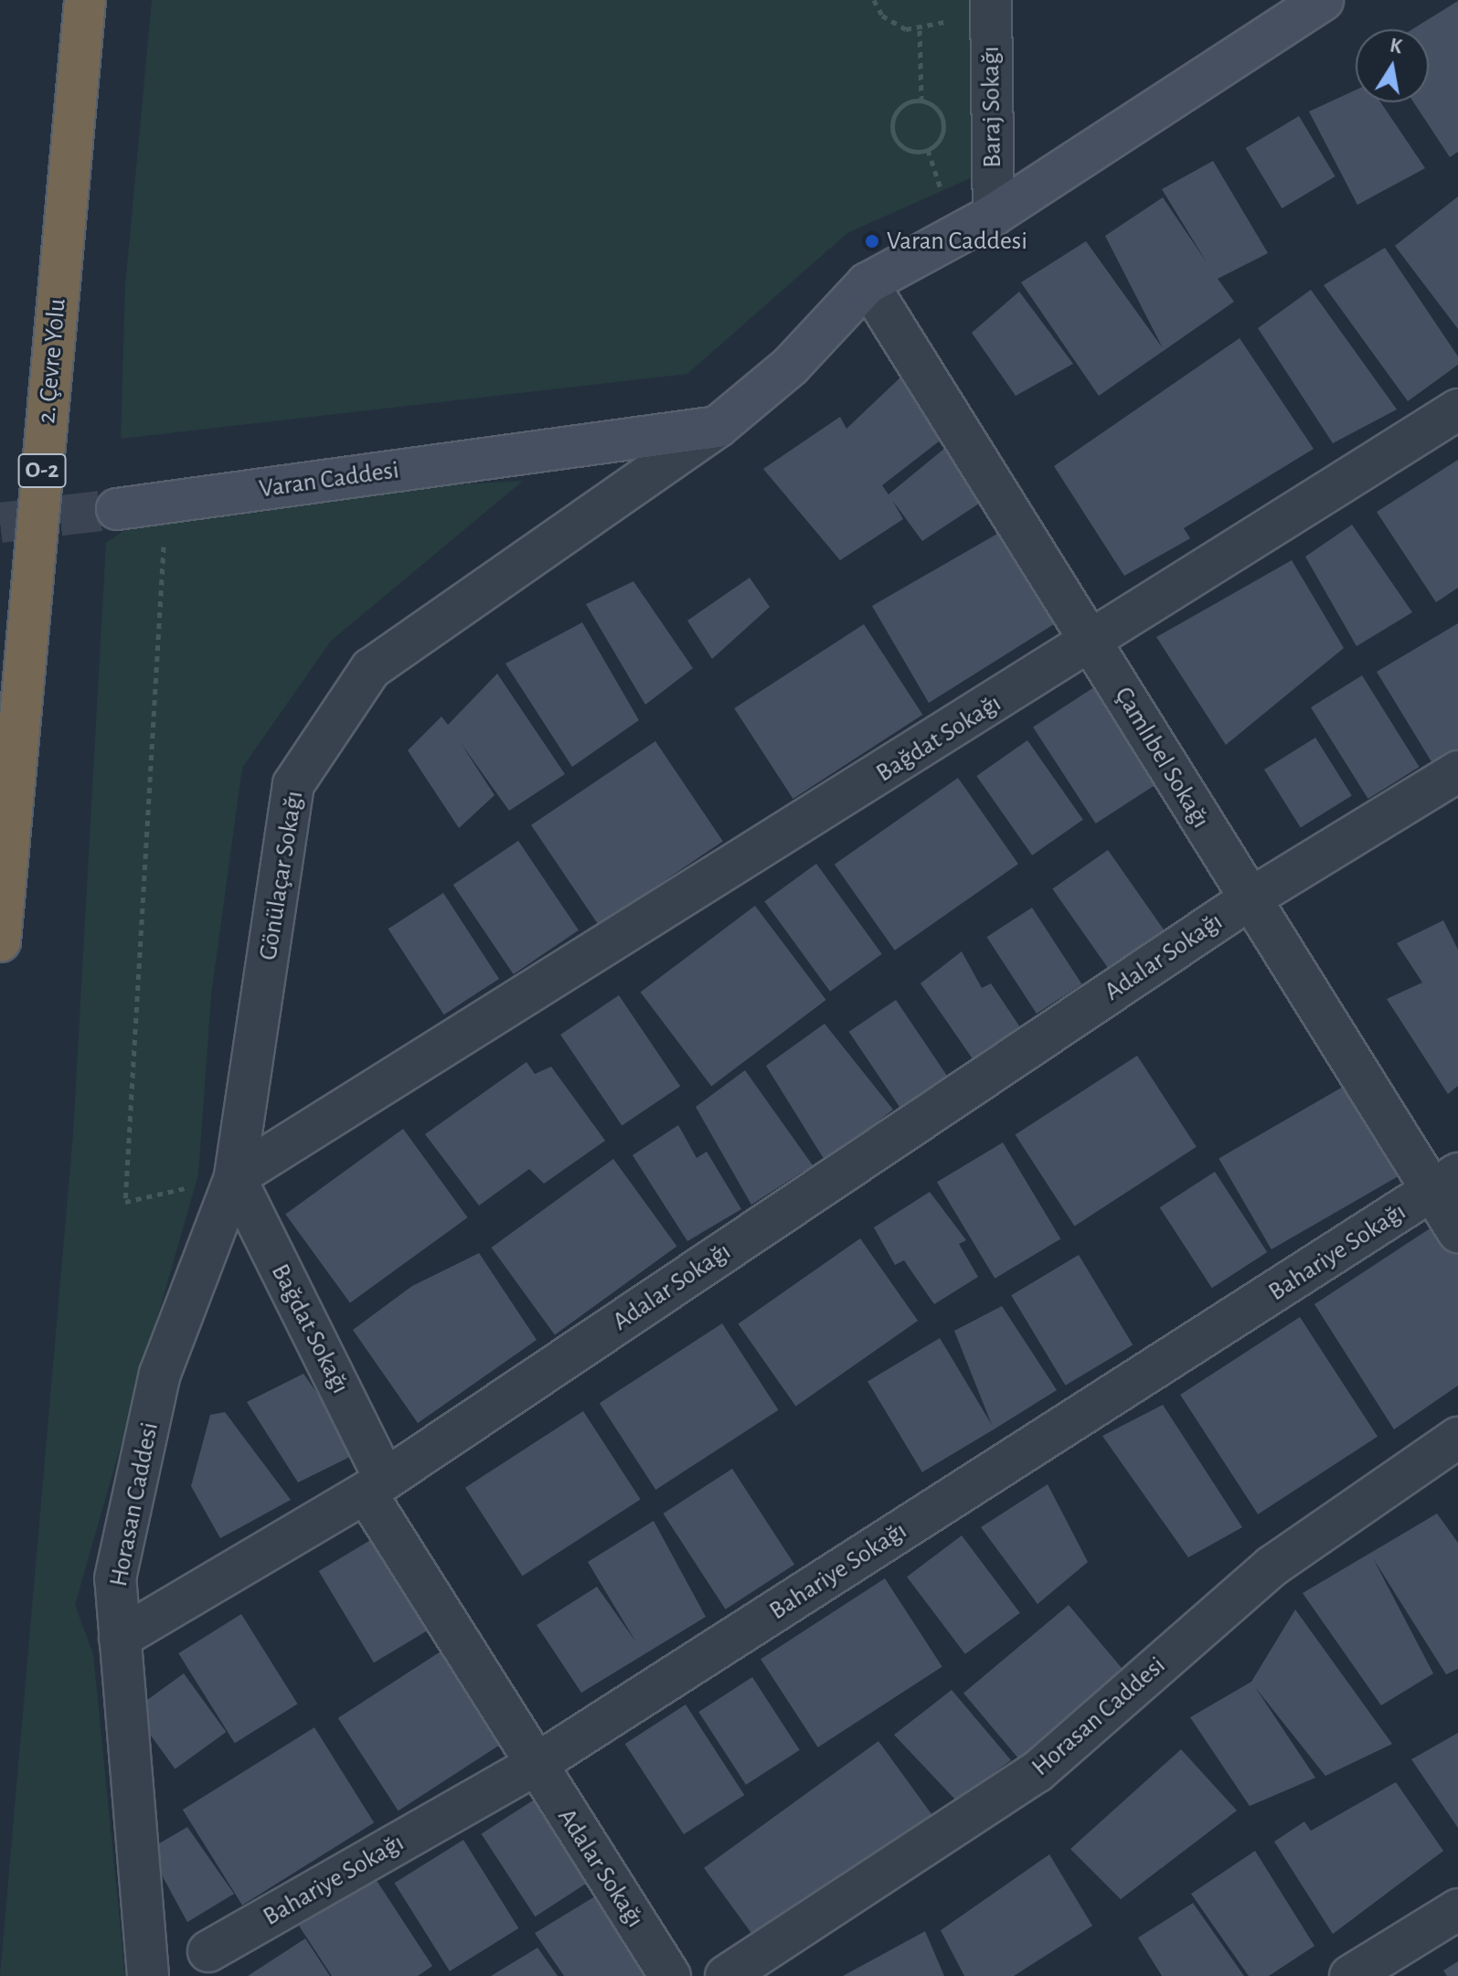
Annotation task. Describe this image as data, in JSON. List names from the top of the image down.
{
  "streets": {
    "highway": ["2. Çevre Yolu", "O-2"],
    "street": [
      "Baraj Sokağı",
      "Varan Caddesi",
      "Bağdat Sokağı",
      "Çamlıbel Sokağı",
      "Gönülaçar Sokağı",
      "Adalar Sokağı",
      "Bahariye Sokağı",
      "Horasan Caddesi"
    ]
  },
  "crossings": [
    ["Varan Caddesi", "Gönülaçar Sokağı"],
    ["Bağdat Sokağı", "Çamlıbel Sokağı"],
    ["Bağdat Sokağı", "Gönülaçar Sokağı"],
    ["Bağdat Sokağı", "Adalar Sokağı"],
    ["Bağdat Sokağı", "Horasan Caddesi"],
    ["Çamlıbel Sokağı", "Adalar Sokağı"],
    ["Çamlıbel Sokağı", "Bahariye Sokağı"],
    ["Gönülaçar Sokağı", "Horasan Caddesi"],
    ["Adalar Sokağı", "Bahariye Sokağı"]
  ],
  "places": ["Varan Caddesi"],
  "north": "top"
}
